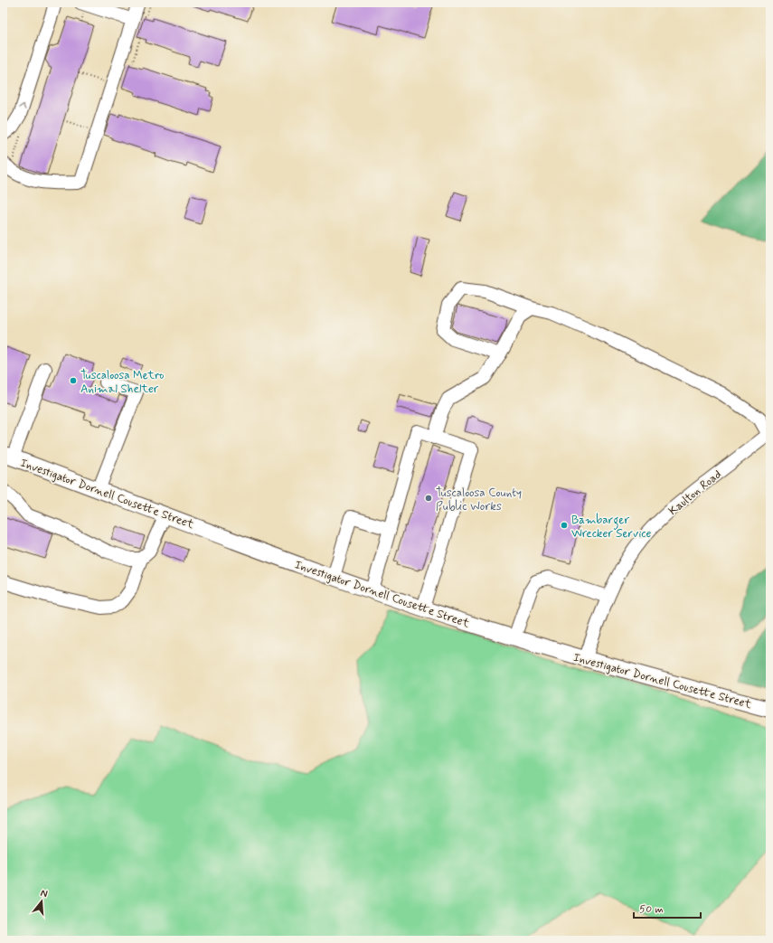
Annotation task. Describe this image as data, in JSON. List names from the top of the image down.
{
  "streets": {
    "main road": ["Investigator Dornell Cousette Street"],
    "street": ["Kaulton Road"]
  },
  "crossings": [
    ["Kaulton Road", "Investigator Dornell Cousette Street"]
  ],
  "places": ["Tuscaloosa Metro Animal Shelter", "Tuscaloosa County Public Works", "Bambarger Wrecker Service"],
  "scale_bar": "50 m",
  "north": "top"
}
